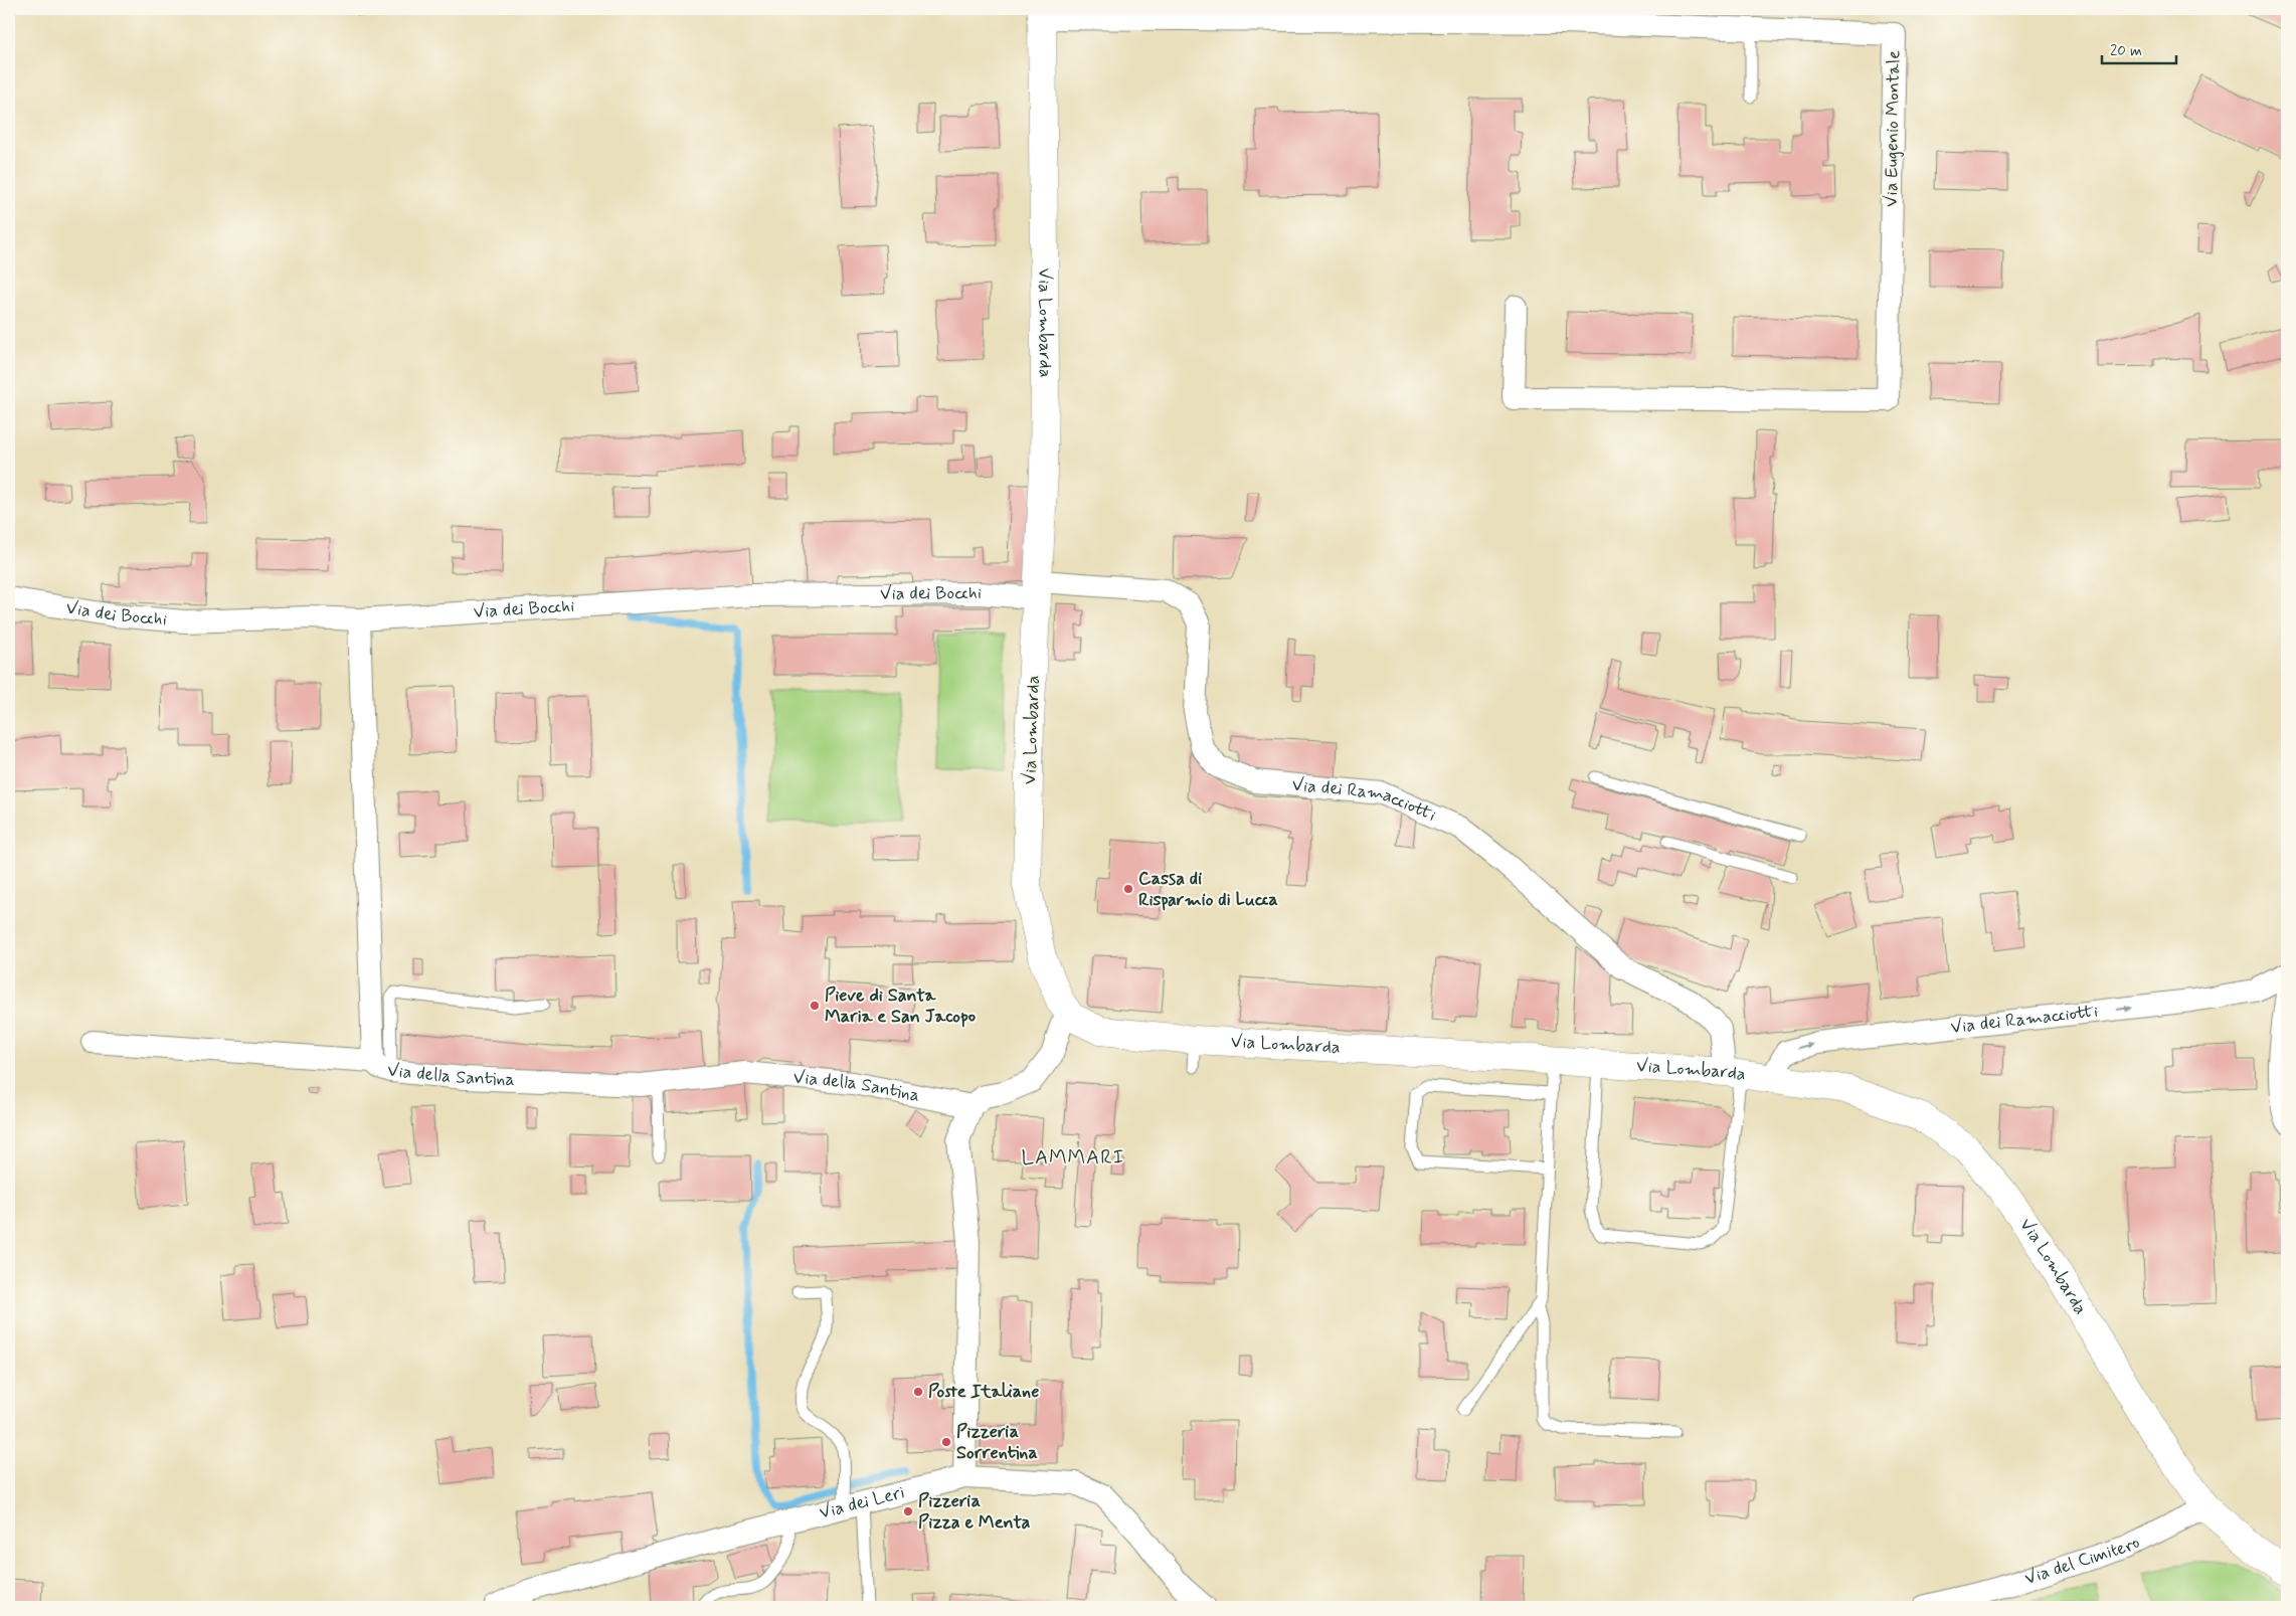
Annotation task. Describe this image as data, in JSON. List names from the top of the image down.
{
  "streets": {
    "street": [
      "Via Eugenio Montale",
      "Via Lombarda",
      "Via dei Bocchi",
      "Via dei Ramacciotti",
      "Via della Santina",
      "Via dei Leri",
      "Via del Cimitero"
    ]
  },
  "crossings": [
    ["Via Eugenio Montale", "Via Lombarda"],
    ["Via Lombarda", "Via dei Bocchi"],
    ["Via Lombarda", "Via dei Ramacciotti"],
    ["Via Lombarda", "Via del Cimitero"],
    ["Via dei Bocchi", "Via dei Ramacciotti"],
    ["Via dei Bocchi", "Via della Santina"]
  ],
  "one_way": ["Via dei Ramacciotti"],
  "districts": ["LAMMARI"],
  "places": [
    "Cassa di Risparmio di Lucca",
    "Pieve di Santa Maria e San Jacopo",
    "Poste Italiane",
    "Pizzeria Sorrentina",
    "Pizzeria Pizza e Menta"
  ],
  "scale_bar": "20 m"
}
